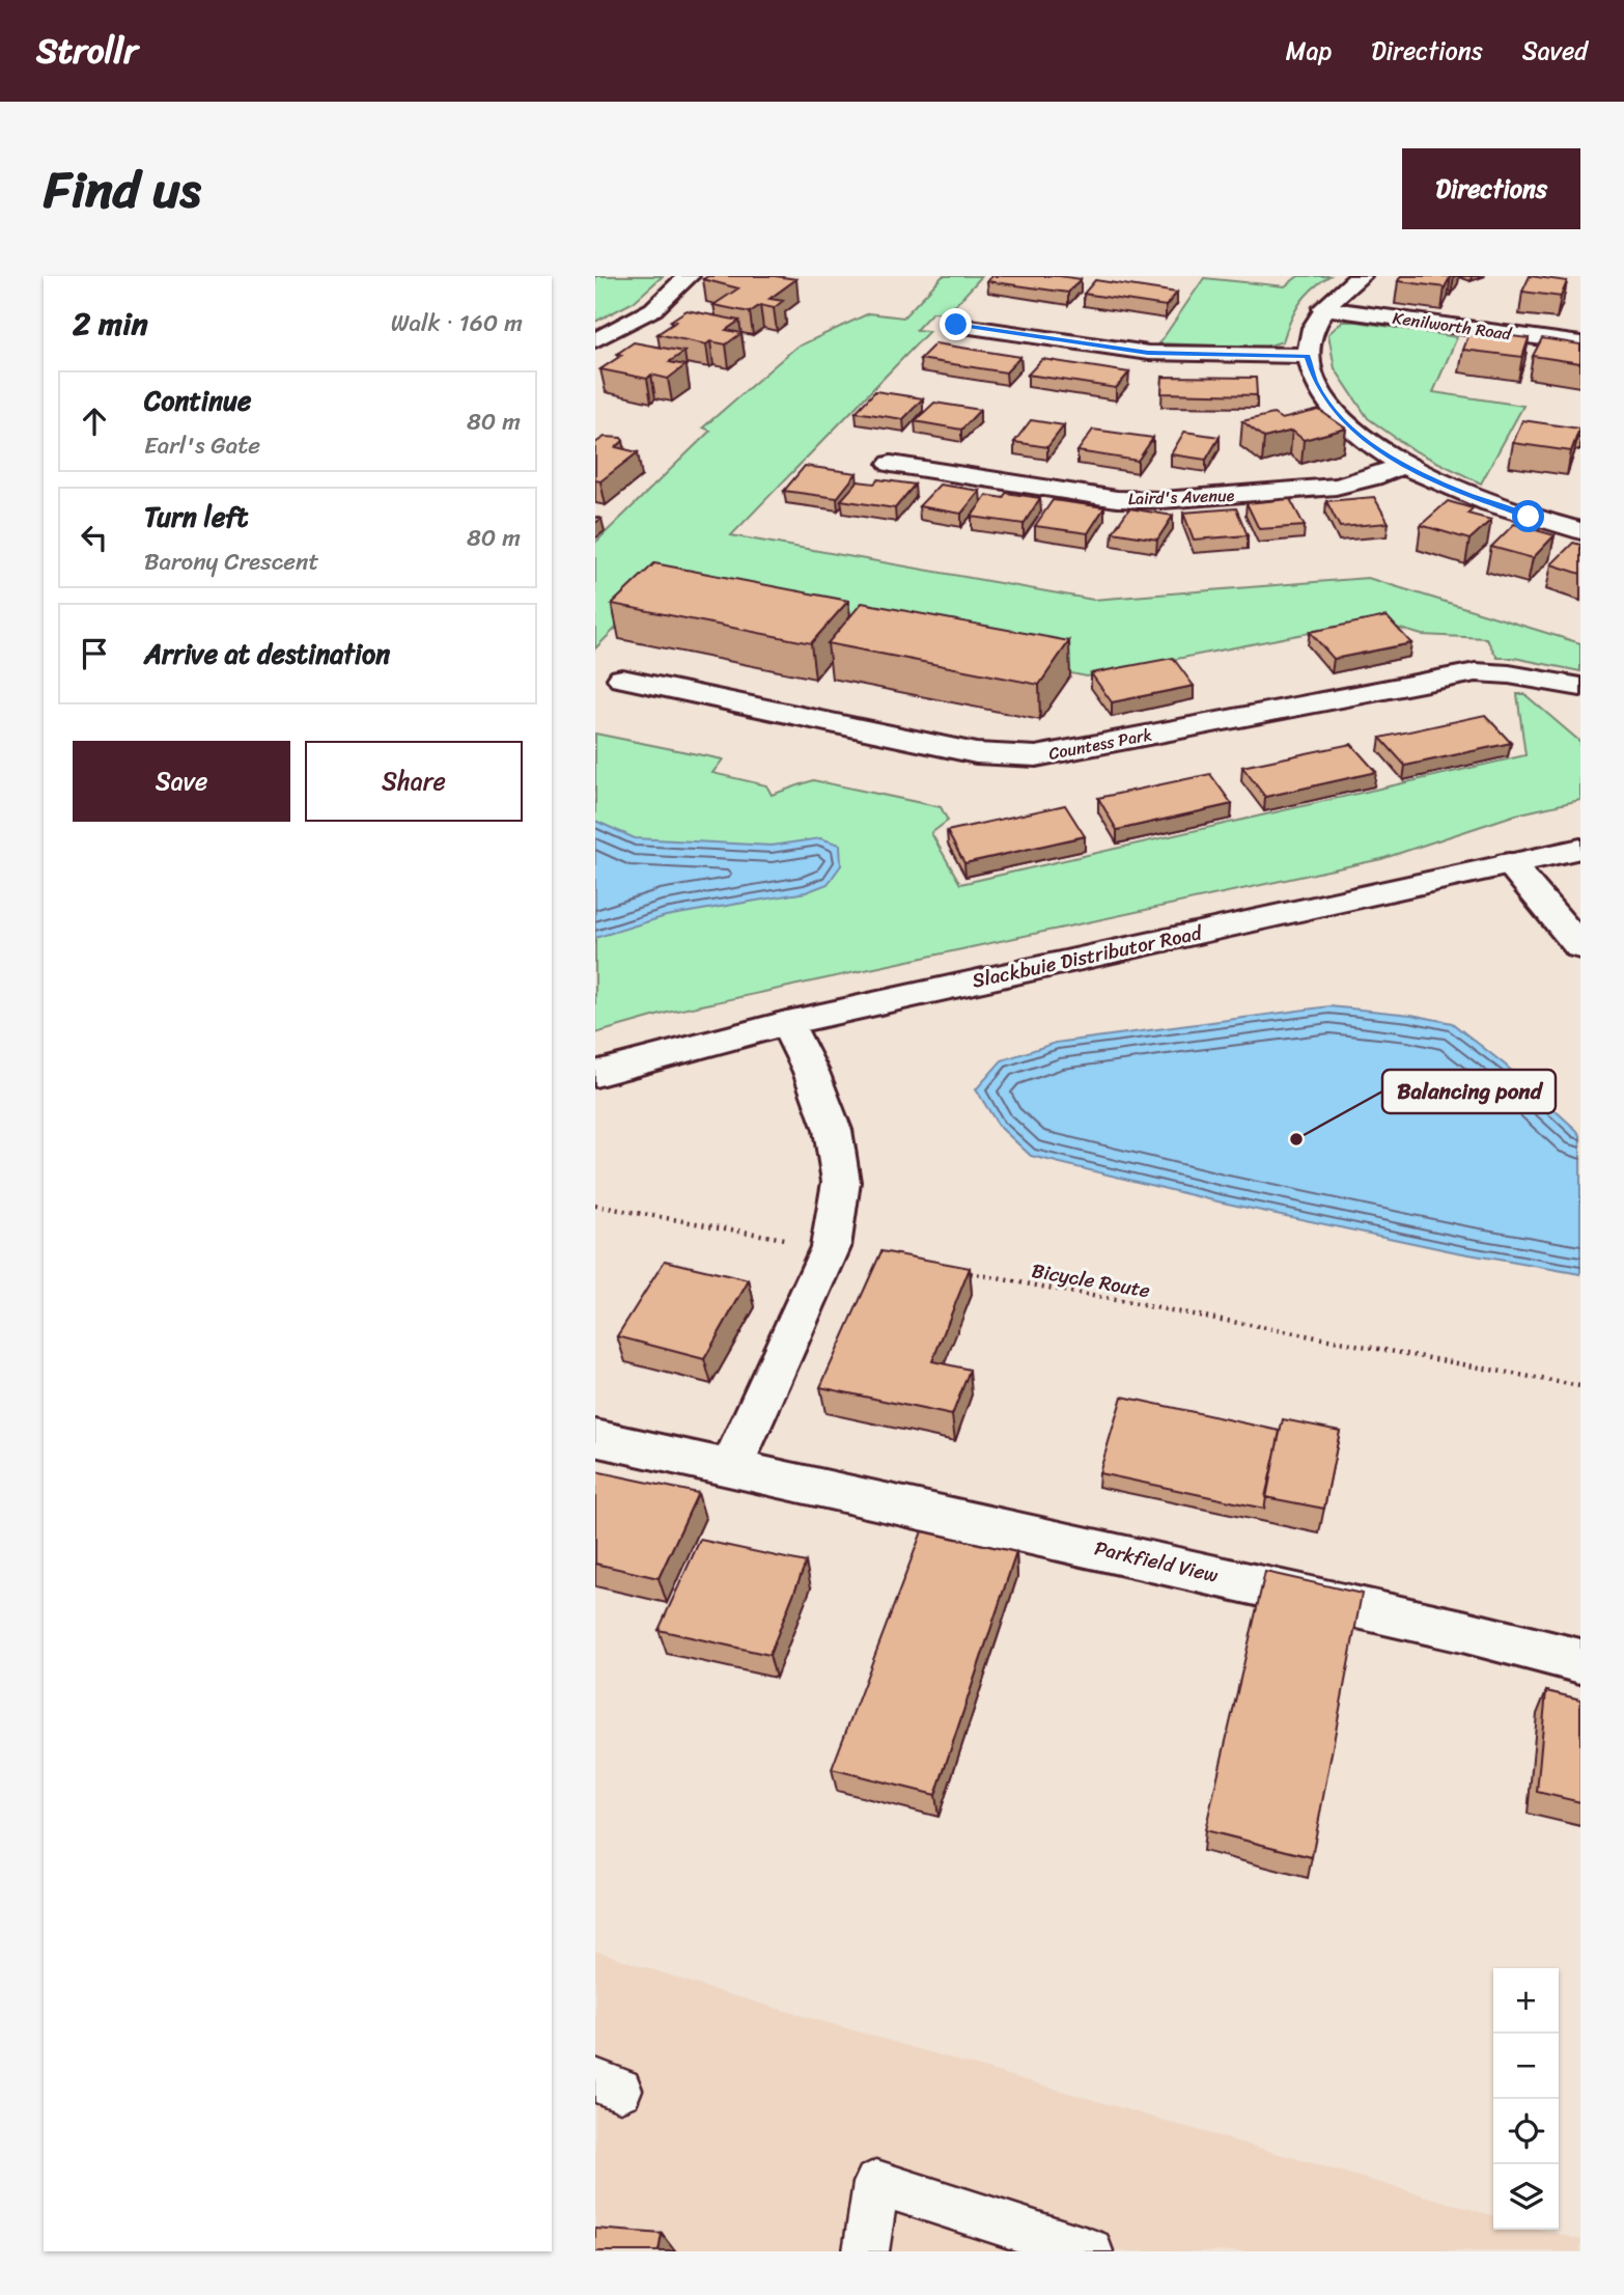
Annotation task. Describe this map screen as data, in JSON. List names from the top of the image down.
{
  "streets": {
    "street": [
      "Kenilworth Road",
      "Laird's Avenue",
      "Countess Park",
      "Slackbuie Distributor Road",
      "Parkfield View"
    ],
    "path": ["Bicycle Route"]
  },
  "places": ["Balancing pond"],
  "page": {
    "header": "Strollr",
    "nav": ["Map", "Directions", "Saved"],
    "title": "Find us",
    "buttons": [
      "Directions",
      ["Save", "Share"]
    ],
    "heading": ["2 min", "Walk · 160 m"],
    "list": [
      ["Continue", "Earl's Gate", "80 m"],
      ["Turn left", "Barony Crescent", "80 m"],
      "Arrive at destination"
    ],
    "map_buttons": ["+", "−"]
  }
}
